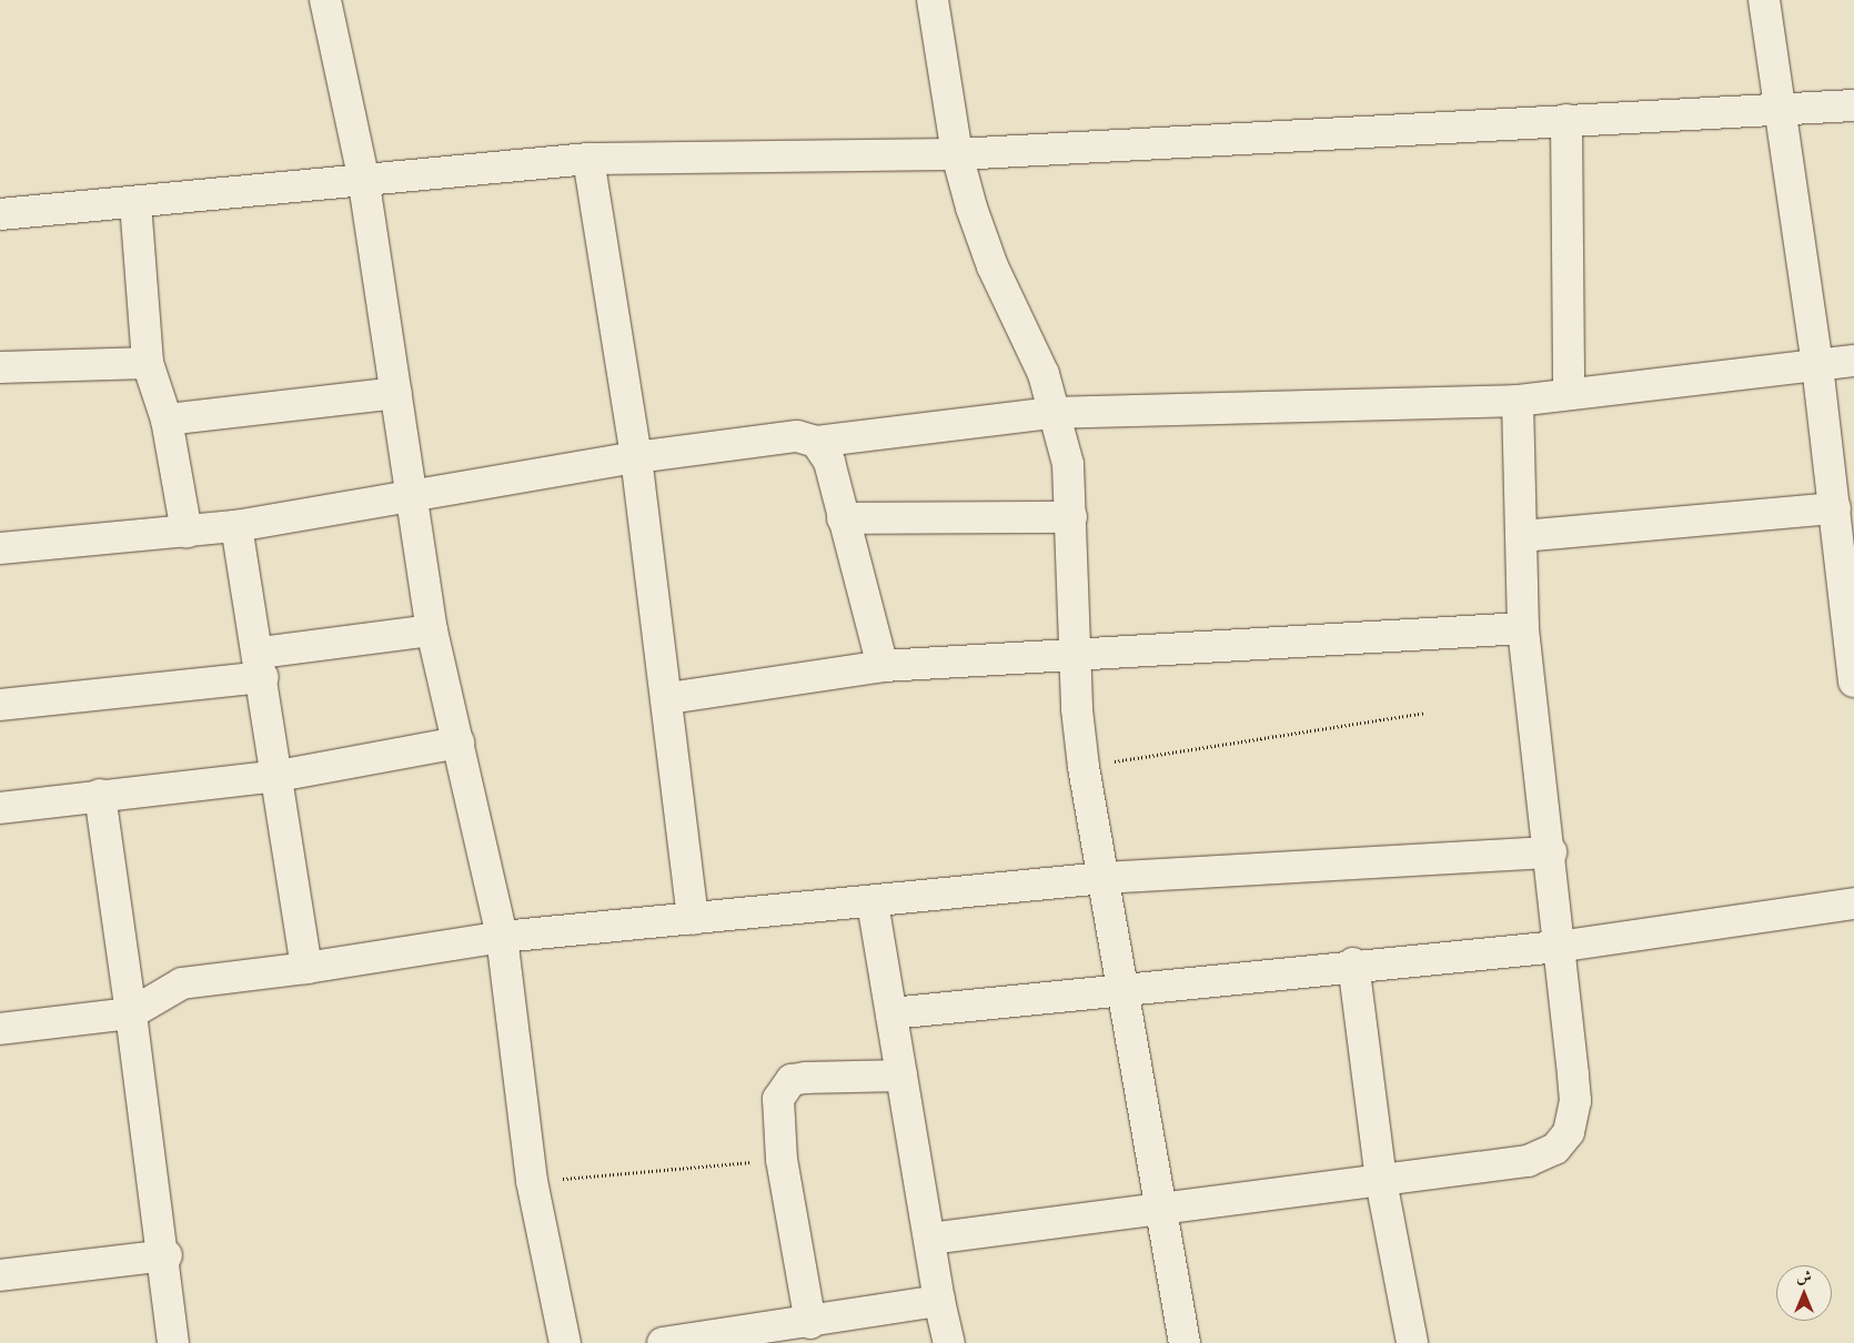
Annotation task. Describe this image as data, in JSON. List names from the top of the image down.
{
  "north": "top"
}
